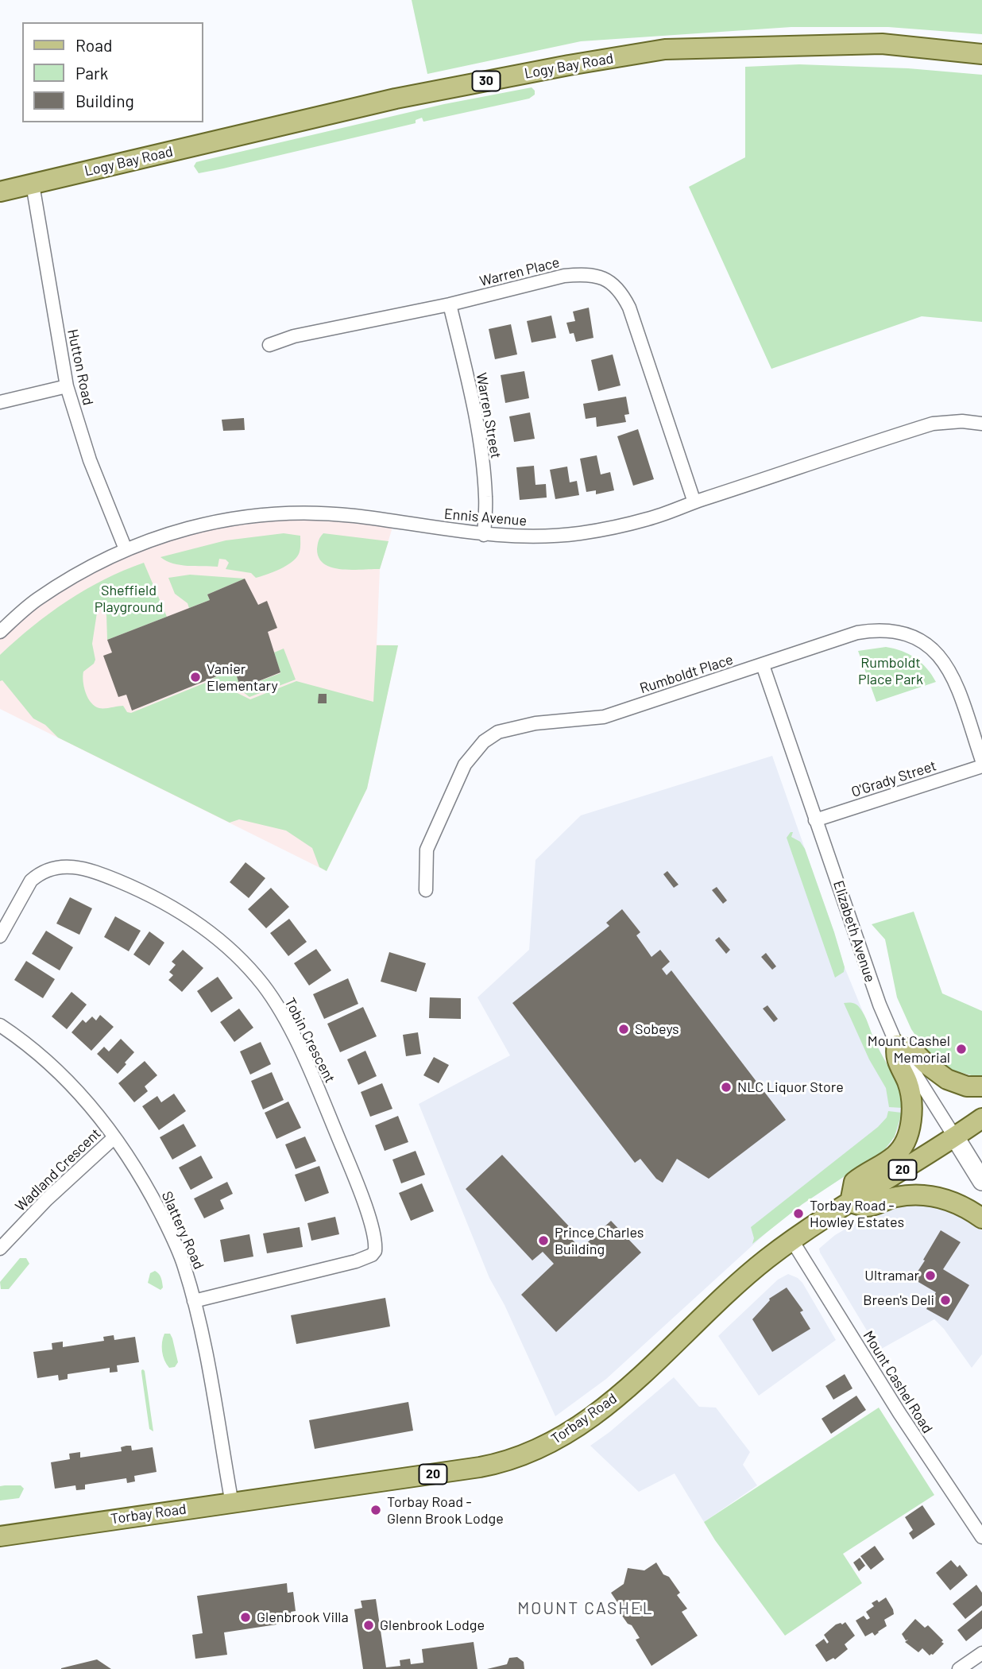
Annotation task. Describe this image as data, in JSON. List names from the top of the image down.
{
  "streets": {
    "main road": [
      "Logy Bay Road",
      "30",
      "Elizabeth Avenue",
      "20",
      "Torbay Road"
    ],
    "street": [
      "Warren Place",
      "Hutton Road",
      "Warren Street",
      "Ennis Avenue",
      "Rumboldt Place",
      "O'Grady Street",
      "Tobin Crescent",
      "Wadland Crescent",
      "Slattery Road",
      "Mount Cashel Road"
    ]
  },
  "crossings": [
    ["Logy Bay Road", "Hutton Road"],
    ["Warren Place", "Warren Street"],
    ["Warren Place", "Ennis Avenue"],
    ["Hutton Road", "Ennis Avenue"],
    ["Warren Street", "Ennis Avenue"],
    ["Rumboldt Place", "Elizabeth Avenue"],
    ["O'Grady Street", "Elizabeth Avenue"],
    ["Elizabeth Avenue", "Torbay Road"],
    ["Tobin Crescent", "Slattery Road"],
    ["Wadland Crescent", "Slattery Road"],
    ["Slattery Road", "Torbay Road"],
    ["Mount Cashel Road", "Torbay Road"]
  ],
  "districts": ["MOUNT CASHEL"],
  "parks": ["Sheffield Playground", "Rumboldt Place Park"],
  "places": [
    "Vanier Elementary",
    "Sobeys",
    "Mount Cashel Memorial",
    "NLC Liquor Store",
    "Torbay Road - Howley Estates",
    "Prince Charles Building",
    "Ultramar",
    "Breen's Deli",
    "Torbay Road - Glenn Brook Lodge",
    "Glenbrook Villa",
    "Glenbrook Lodge"
  ],
  "legend": ["Road", "Park", "Building"]
}
